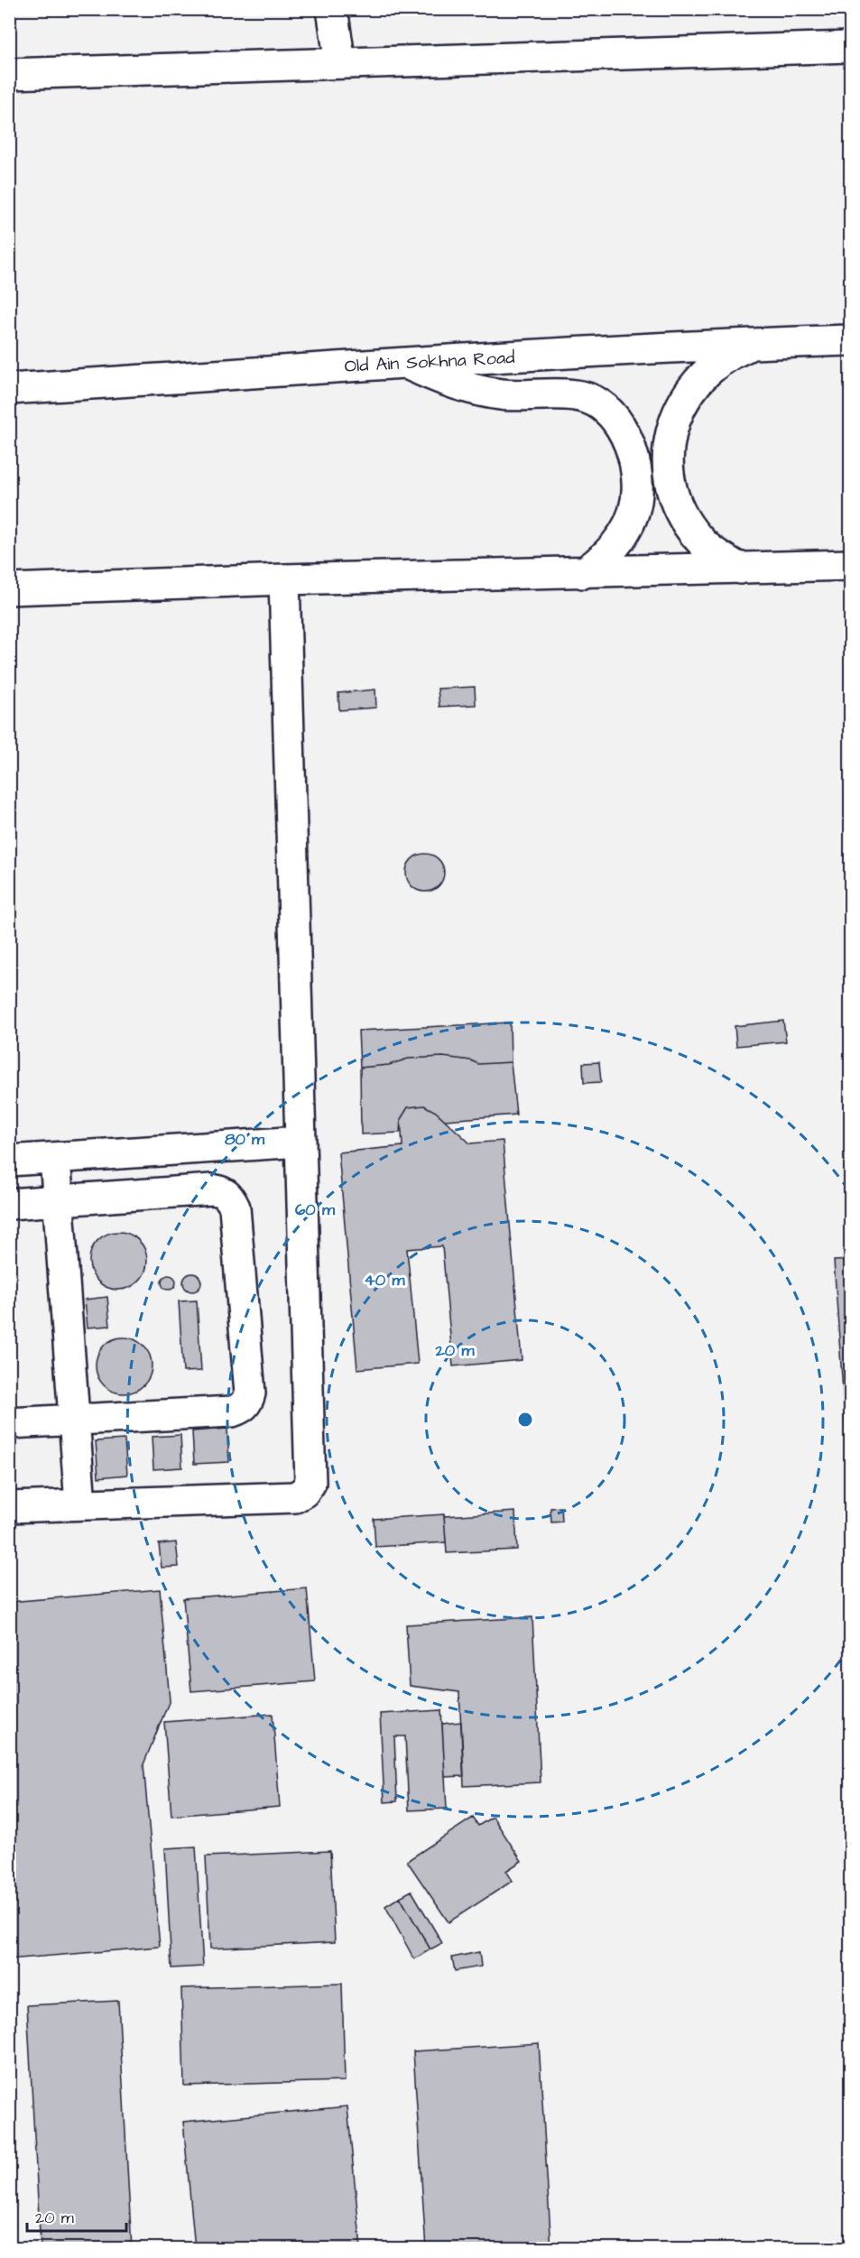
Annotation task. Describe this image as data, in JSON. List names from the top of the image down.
{
  "streets": {
    "main road": ["Old Ain Sokhna Road"]
  },
  "scale_bar": "20 m",
  "rings": [
    "80 m",
    "60 m",
    "40 m",
    "20 m"
  ]
}
